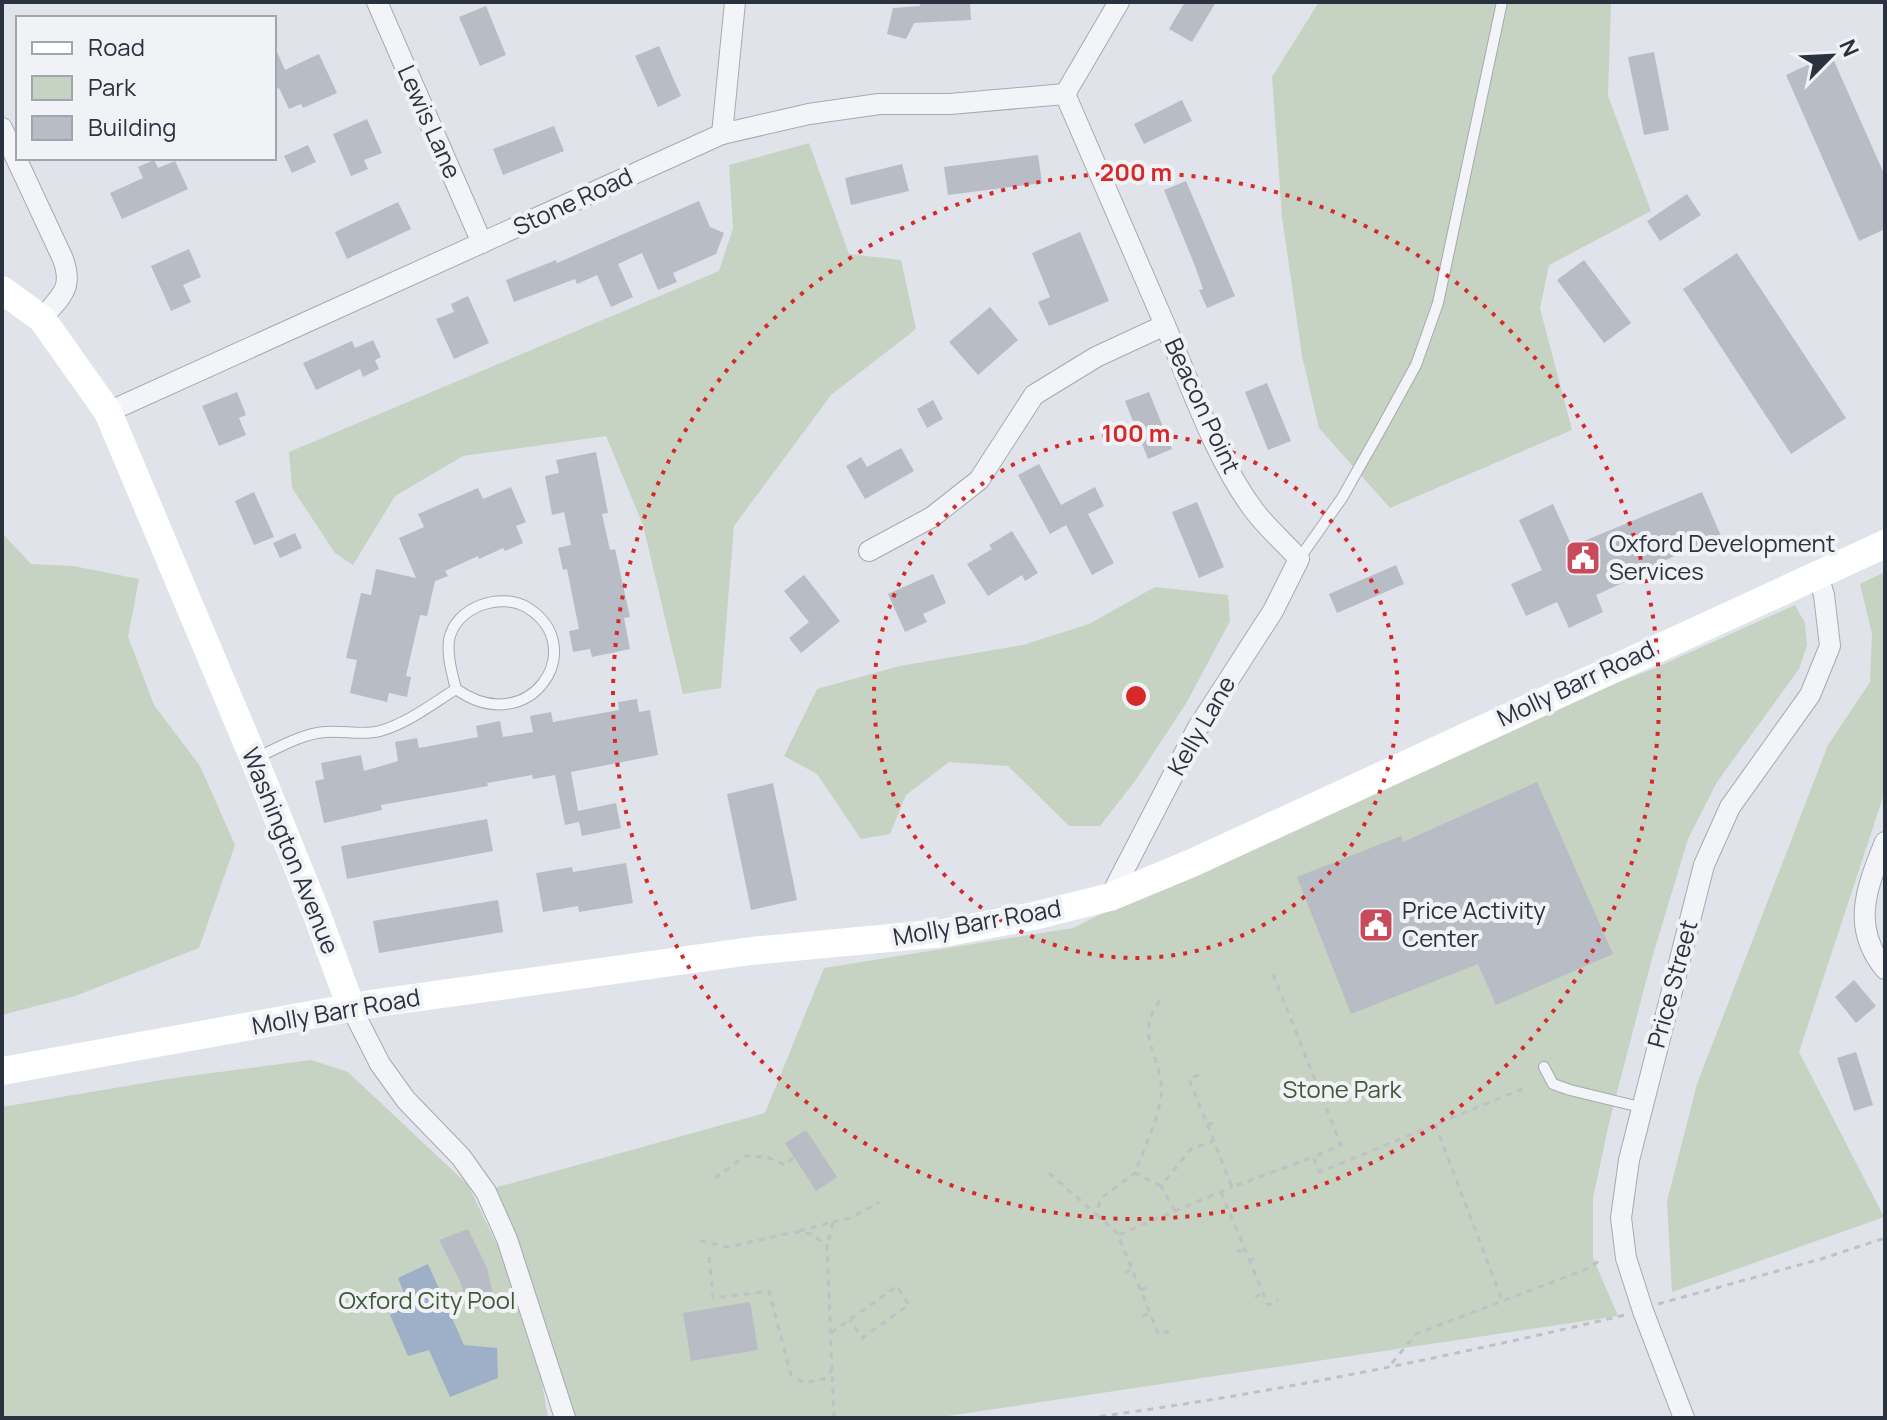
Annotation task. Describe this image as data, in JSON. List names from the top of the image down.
{
  "streets": {
    "main road": ["Molly Barr Road", "Washington Avenue"],
    "street": [
      "Lewis Lane",
      "Stone Road",
      "Beacon Point",
      "Kelly Lane",
      "Price Street"
    ]
  },
  "crossings": [
    ["Lewis Lane", "Stone Road"],
    ["Stone Road", "Washington Avenue"],
    ["Beacon Point", "Kelly Lane"],
    ["Molly Barr Road", "Kelly Lane"],
    ["Molly Barr Road", "Washington Avenue"],
    ["Molly Barr Road", "Price Street"]
  ],
  "parks": ["Stone Park", "Oxford City Pool"],
  "places": {
    "public building": ["Oxford Development Services", "Price Activity Center"]
  },
  "legend": ["Road", "Park", "Building"],
  "north": "top right",
  "rings": ["200 m", "100 m"]
}
